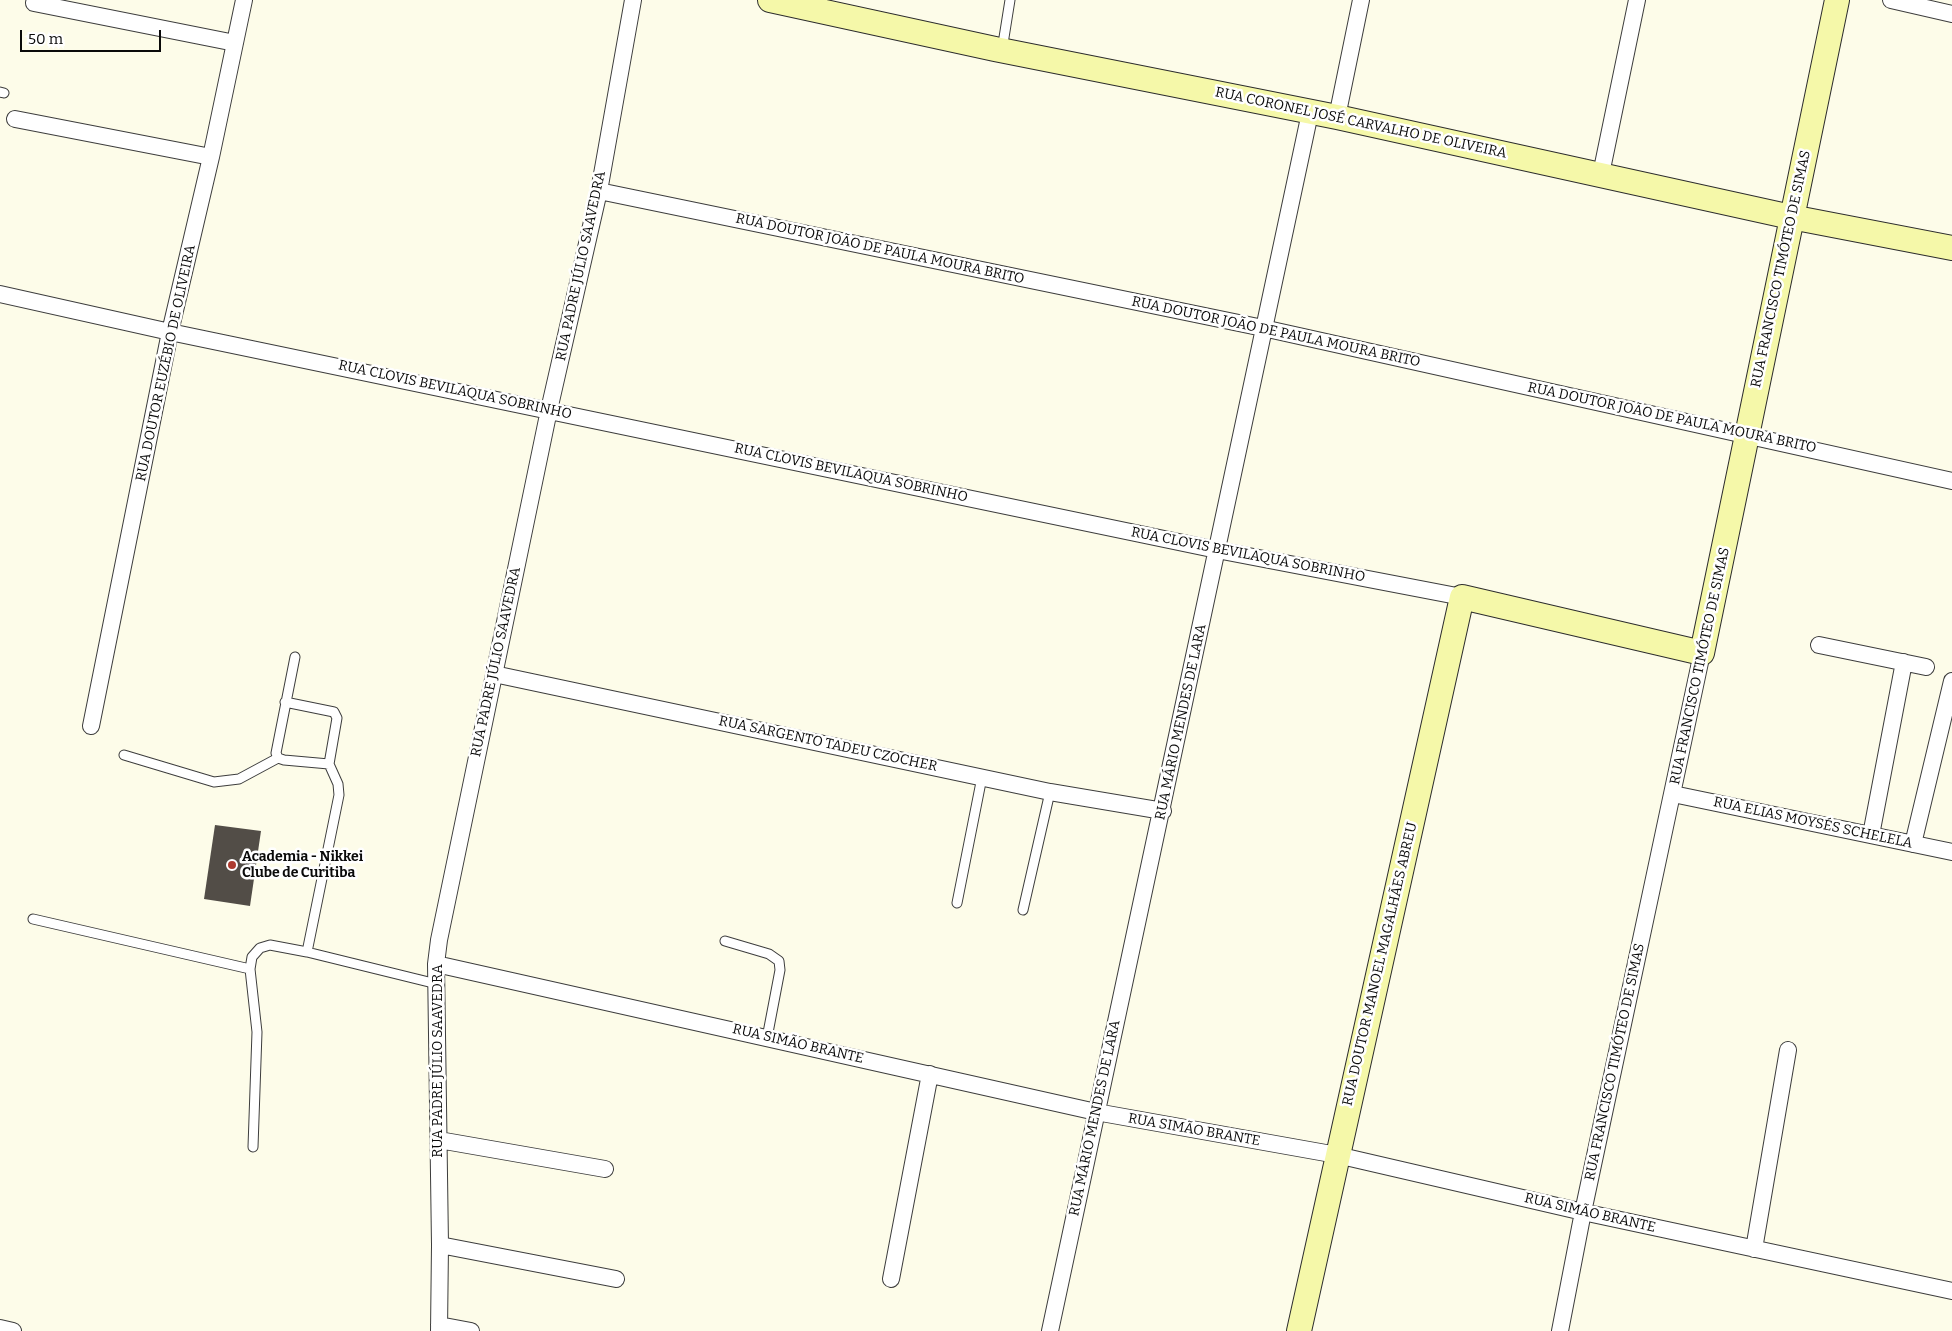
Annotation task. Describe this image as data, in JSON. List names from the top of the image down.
{
  "streets": {
    "street": [
      "RUA CORONEL JOSÉ CARVALHO DE OLIVEIRA",
      "RUA DOUTOR JOÃO DE PAULA MOURA BRITO",
      "RUA PADRE JÚLIO SAAVEDRA",
      "RUA FRANCISCO TIMÓTEO DE SIMAS",
      "RUA DOUTOR EUZÉBIO DE OLIVEIRA",
      "RUA CLOVIS BEVILAQUA SOBRINHO",
      "RUA MÁRIO MENDES DE LARA",
      "RUA SARGENTO TADEU CZOCHER",
      "RUA ELIAS MOYSÉS SCHELELA",
      "RUA DOUTOR MANOEL MAGALHÃES ABREU",
      "RUA SIMÃO BRANTE"
    ]
  },
  "crossings": [
    ["RUA CORONEL JOSÉ CARVALHO DE OLIVEIRA", "RUA FRANCISCO TIMÓTEO DE SIMAS"],
    ["RUA CORONEL JOSÉ CARVALHO DE OLIVEIRA", "RUA MÁRIO MENDES DE LARA"],
    ["RUA DOUTOR JOÃO DE PAULA MOURA BRITO", "RUA PADRE JÚLIO SAAVEDRA"],
    ["RUA DOUTOR JOÃO DE PAULA MOURA BRITO", "RUA FRANCISCO TIMÓTEO DE SIMAS"],
    ["RUA DOUTOR JOÃO DE PAULA MOURA BRITO", "RUA MÁRIO MENDES DE LARA"],
    ["RUA PADRE JÚLIO SAAVEDRA", "RUA CLOVIS BEVILAQUA SOBRINHO"],
    ["RUA PADRE JÚLIO SAAVEDRA", "RUA SARGENTO TADEU CZOCHER"],
    ["RUA PADRE JÚLIO SAAVEDRA", "RUA SIMÃO BRANTE"],
    ["RUA FRANCISCO TIMÓTEO DE SIMAS", "RUA CLOVIS BEVILAQUA SOBRINHO"],
    ["RUA FRANCISCO TIMÓTEO DE SIMAS", "RUA ELIAS MOYSÉS SCHELELA"],
    ["RUA FRANCISCO TIMÓTEO DE SIMAS", "RUA SIMÃO BRANTE"],
    ["RUA DOUTOR EUZÉBIO DE OLIVEIRA", "RUA CLOVIS BEVILAQUA SOBRINHO"],
    ["RUA CLOVIS BEVILAQUA SOBRINHO", "RUA MÁRIO MENDES DE LARA"],
    ["RUA CLOVIS BEVILAQUA SOBRINHO", "RUA DOUTOR MANOEL MAGALHÃES ABREU"],
    ["RUA MÁRIO MENDES DE LARA", "RUA SARGENTO TADEU CZOCHER"],
    ["RUA MÁRIO MENDES DE LARA", "RUA SIMÃO BRANTE"],
    ["RUA DOUTOR MANOEL MAGALHÃES ABREU", "RUA SIMÃO BRANTE"]
  ],
  "places": ["Academia - Nikkei Clube de Curitiba"],
  "scale_bar": "50 m"
}
